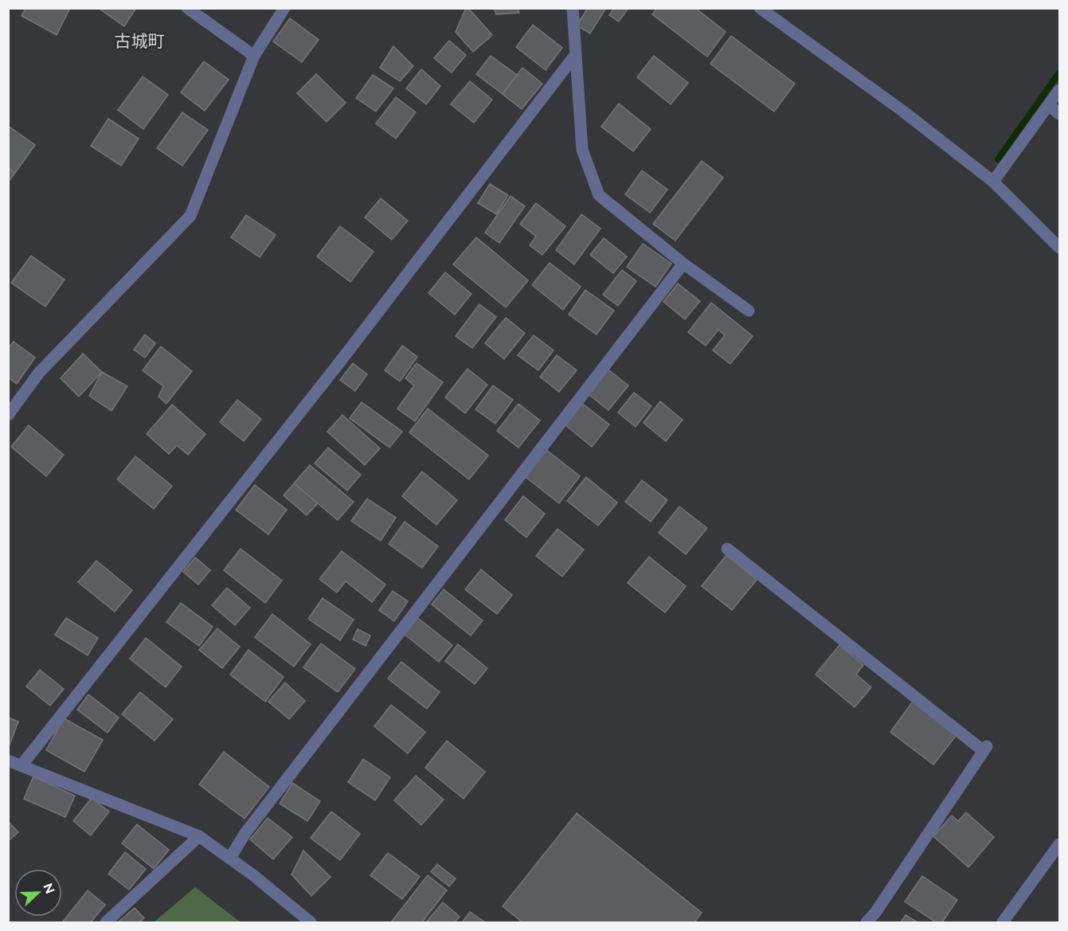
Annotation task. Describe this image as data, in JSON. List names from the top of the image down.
{
  "districts": ["古城町"],
  "north": "right"
}
